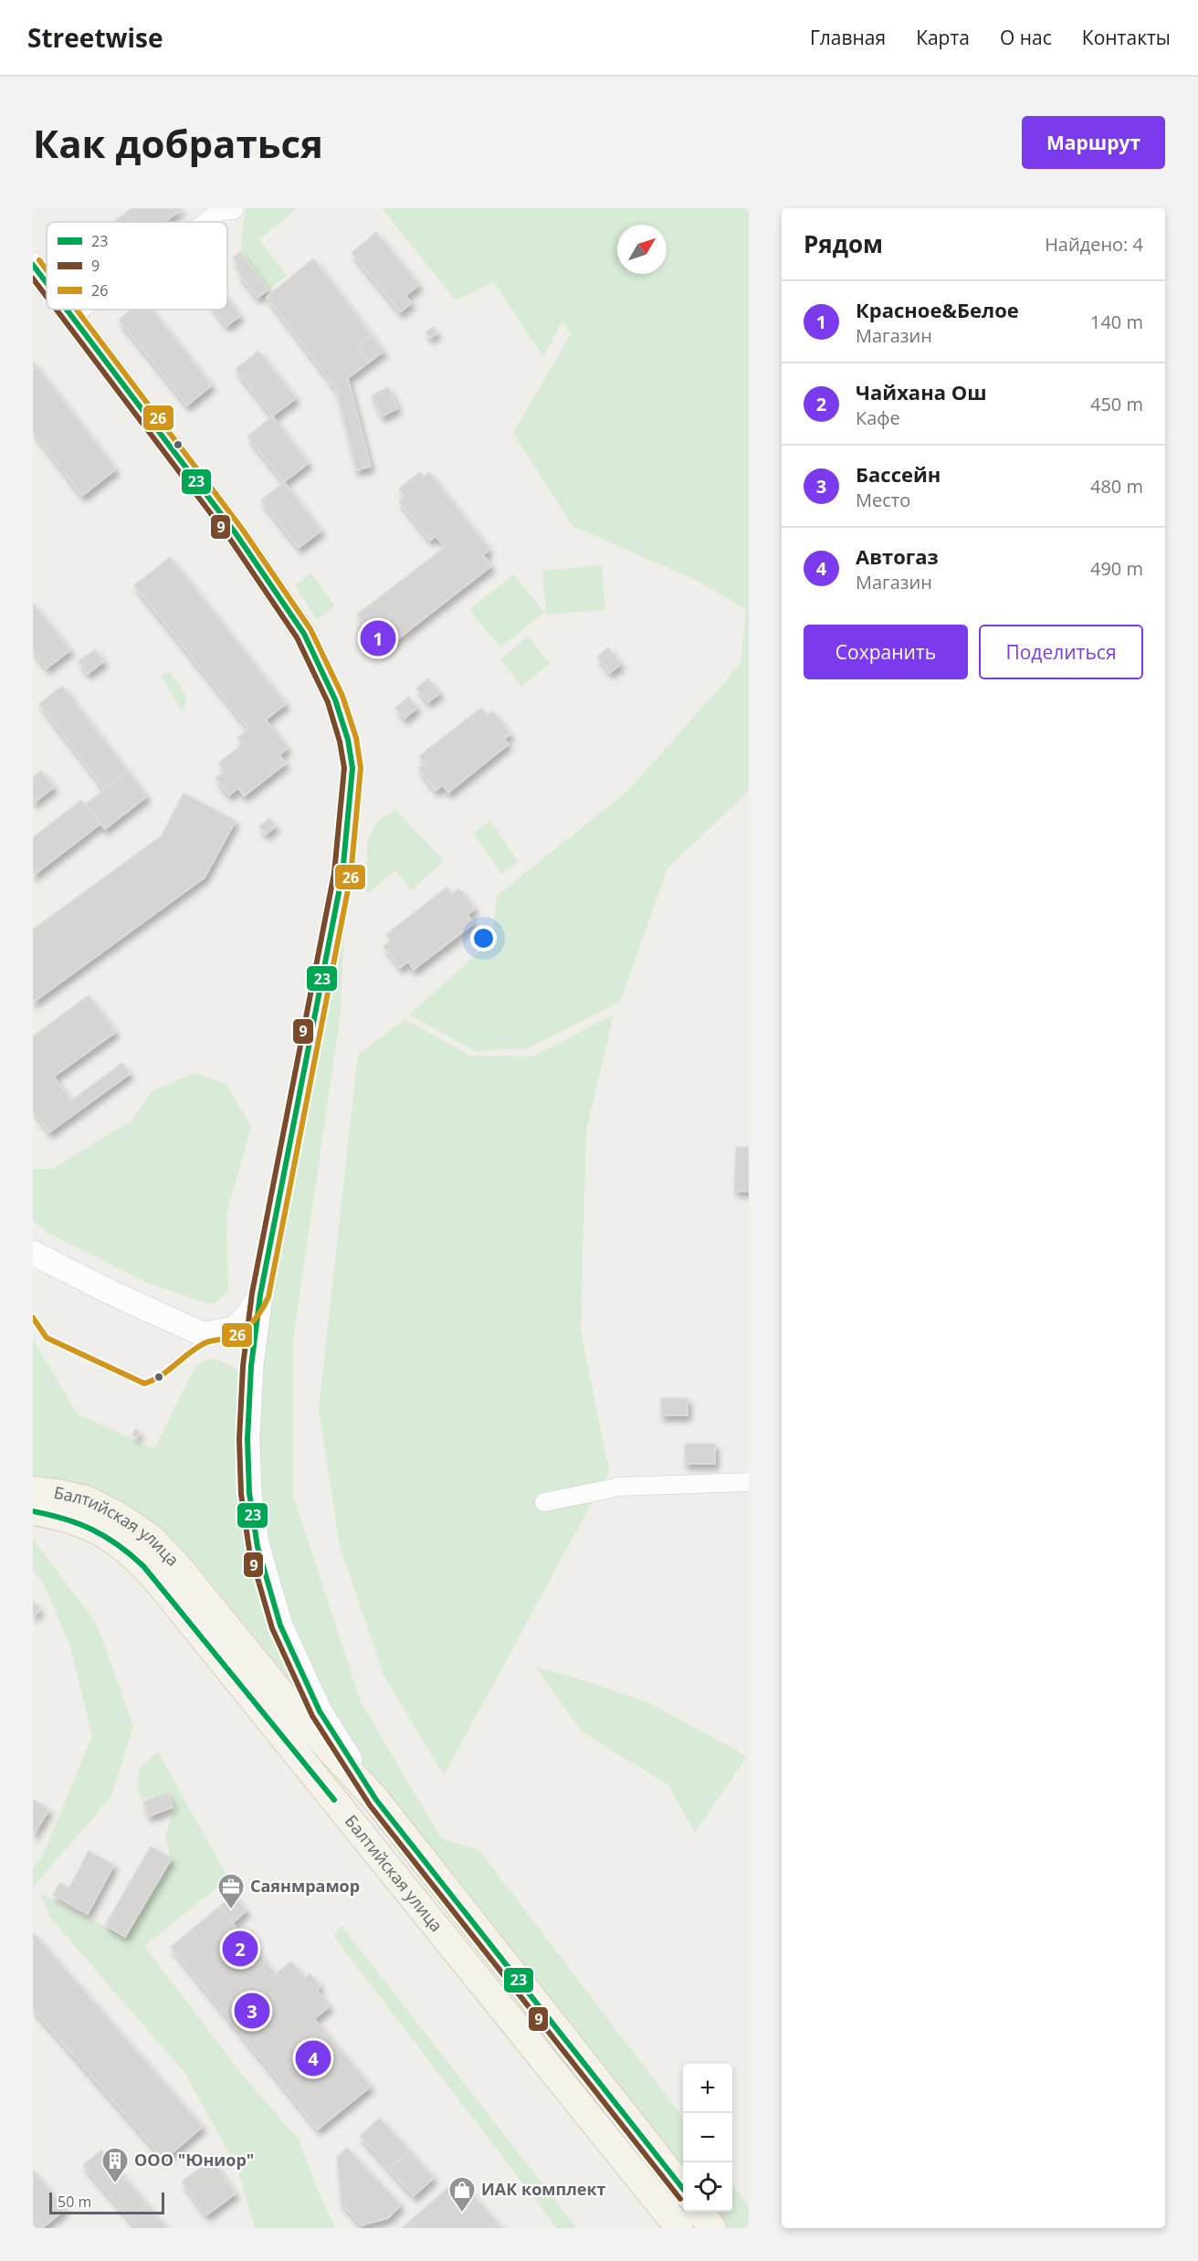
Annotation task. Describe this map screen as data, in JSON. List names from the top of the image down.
{
  "streets": {
    "main road": ["Балтийская улица"]
  },
  "places": {
    "office": ["Саянмрамор"],
    "building": ["ООО \"Юниор\""],
    "shop": ["ИАК комплект"]
  },
  "lines": ["transit line 26", "transit line 23", "transit line 9"],
  "legend": ["23", "9", "26"],
  "scale_bar": "50 m",
  "north": "top right",
  "page": {
    "header": "Streetwise",
    "nav": [
      "Главная",
      "Карта",
      "О нас",
      "Контакты"
    ],
    "buttons": [
      "Маршрут",
      ["Сохранить", "Поделиться"]
    ],
    "title": "Как добраться",
    "heading": ["Рядом", "Найдено: 4"],
    "list": [
      {
        "mark": "1",
        "name": "Красное&Белое",
        "note": "Магазин",
        "value": "140 m"
      },
      {
        "mark": "2",
        "name": "Чайхана Ош",
        "note": "Кафе",
        "value": "450 m"
      },
      {
        "mark": "3",
        "name": "Бассейн",
        "note": "Место",
        "value": "480 m"
      },
      {
        "mark": "4",
        "name": "Автогаз",
        "note": "Магазин",
        "value": "490 m"
      }
    ],
    "pins": [
      "1",
      "2",
      "3",
      "4"
    ],
    "map_buttons": ["+", "−"],
    "scale": "50 m"
  }
}
